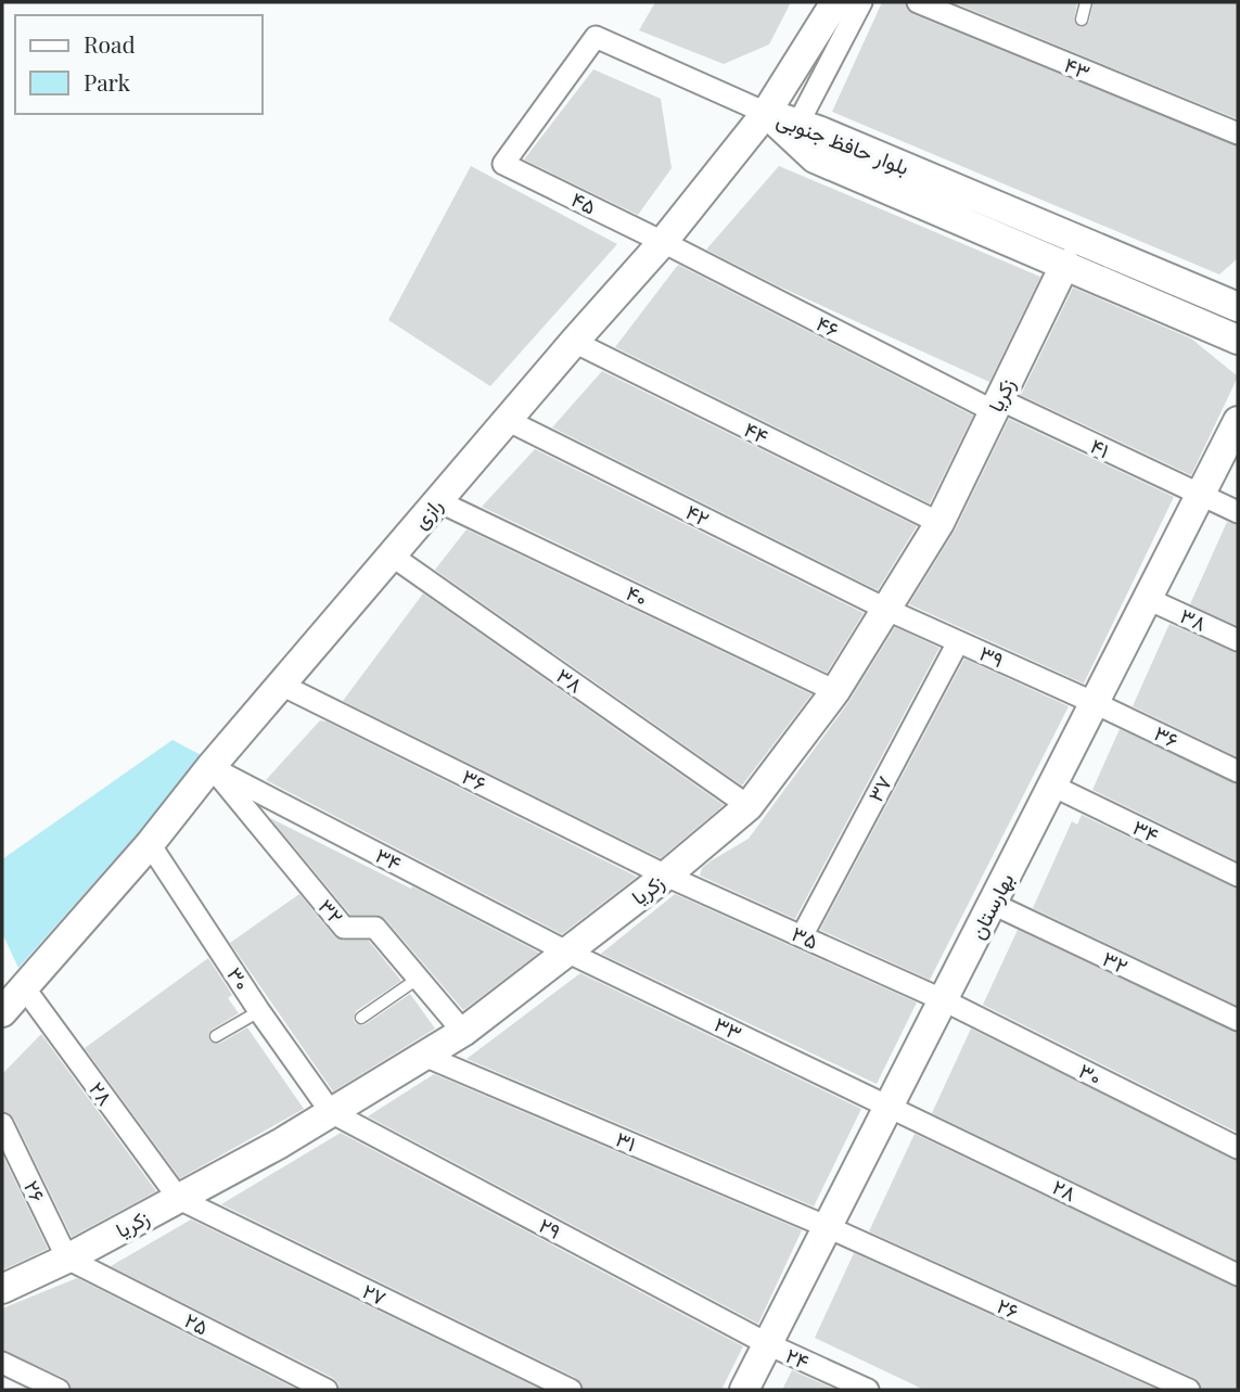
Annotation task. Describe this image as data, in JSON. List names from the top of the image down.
{
  "streets": {
    "street": [
      "۴۳",
      "بلوار حافظ جنوبی",
      "۴۵",
      "۴۶",
      "زکریا",
      "۴۴",
      "۴۱",
      "رازی",
      "۴۲",
      "۴۰",
      "۳۸",
      "۳۹",
      "۳۶",
      "۳۷",
      "۳۴",
      "بهارستان",
      "۳۲",
      "۳۵",
      "۳۰",
      "۳۳",
      "۲۸",
      "۳۱",
      "۲۶",
      "۲۹",
      "۲۷",
      "۲۵",
      "۲۴"
    ]
  },
  "crossings": [
    ["بلوار حافظ جنوبی", "۴۵"],
    ["بلوار حافظ جنوبی", "زکریا"],
    ["بلوار حافظ جنوبی", "رازی"],
    ["۴۵", "۴۶"],
    ["۴۵", "رازی"],
    ["۴۶", "زکریا"],
    ["۴۶", "۴۱"],
    ["۴۶", "رازی"],
    ["زکریا", "۴۴"],
    ["زکریا", "۴۱"],
    ["زکریا", "۴۲"],
    ["زکریا", "۴۰"],
    ["زکریا", "۳۸"],
    ["زکریا", "۳۹"],
    ["زکریا", "۳۶"],
    ["زکریا", "۳۴"],
    ["زکریا", "۳۲"],
    ["زکریا", "۳۵"],
    ["زکریا", "۳۰"],
    ["زکریا", "۳۳"],
    ["زکریا", "۲۸"],
    ["زکریا", "۳۱"],
    ["زکریا", "۲۶"],
    ["زکریا", "۲۹"],
    ["زکریا", "۲۷"],
    ["زکریا", "۲۵"],
    ["۴۴", "رازی"],
    ["۴۱", "بهارستان"],
    ["رازی", "۴۲"],
    ["رازی", "۴۰"],
    ["رازی", "۳۸"],
    ["رازی", "۳۶"],
    ["رازی", "۳۴"],
    ["رازی", "۳۲"],
    ["رازی", "۳۰"],
    ["رازی", "۲۸"],
    ["۴۲", "۳۹"],
    ["۳۸", "بهارستان"],
    ["۳۹", "۳۶"],
    ["۳۹", "۳۷"],
    ["۳۹", "بهارستان"],
    ["۳۶", "بهارستان"],
    ["۳۶", "۳۵"],
    ["۳۷", "۳۵"],
    ["۳۴", "بهارستان"],
    ["۳۴", "۳۲"],
    ["۳۴", "۳۳"],
    ["بهارستان", "۳۲"],
    ["بهارستان", "۳۵"],
    ["بهارستان", "۳۰"],
    ["بهارستان", "۳۳"],
    ["بهارستان", "۲۸"],
    ["بهارستان", "۳۱"],
    ["بهارستان", "۲۶"],
    ["بهارستان", "۲۹"],
    ["بهارستان", "۲۴"],
    ["۳۵", "۳۰"],
    ["۳۰", "۲۹"],
    ["۳۳", "۲۸"],
    ["۲۸", "۲۷"],
    ["۳۱", "۲۶"],
    ["۲۶", "۲۵"],
    ["۲۹", "۲۴"]
  ],
  "legend": ["Road", "Park"]
}
